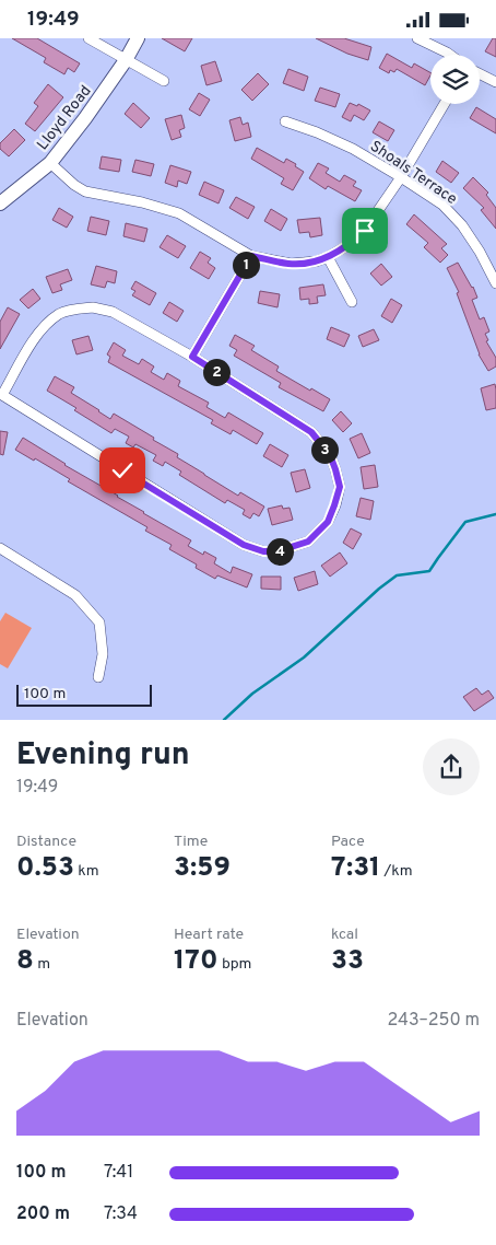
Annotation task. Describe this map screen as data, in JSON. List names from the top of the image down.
{
  "streets": {
    "street": ["Lloyd Road", "Shoals Terrace"]
  },
  "scale_bar": "100 m",
  "page": {
    "status": "19:49",
    "pins": [
      "1",
      "2",
      "3",
      "4"
    ],
    "scale": "100 m",
    "heading": ["Evening run", "19:49"],
    "stats": [
      ["Distance", "0.53 km"],
      ["Time", "3:59"],
      ["Pace", "7:31 /km"],
      ["Elevation", "8 m"],
      ["Heart rate", "170 bpm"],
      ["kcal", "33"]
    ],
    "chart": ["Elevation", "243–250 m"],
    "list": [
      {
        "name": "100 m",
        "note": "7:41"
      },
      {
        "name": "200 m",
        "note": "7:34"
      }
    ]
  }
}
